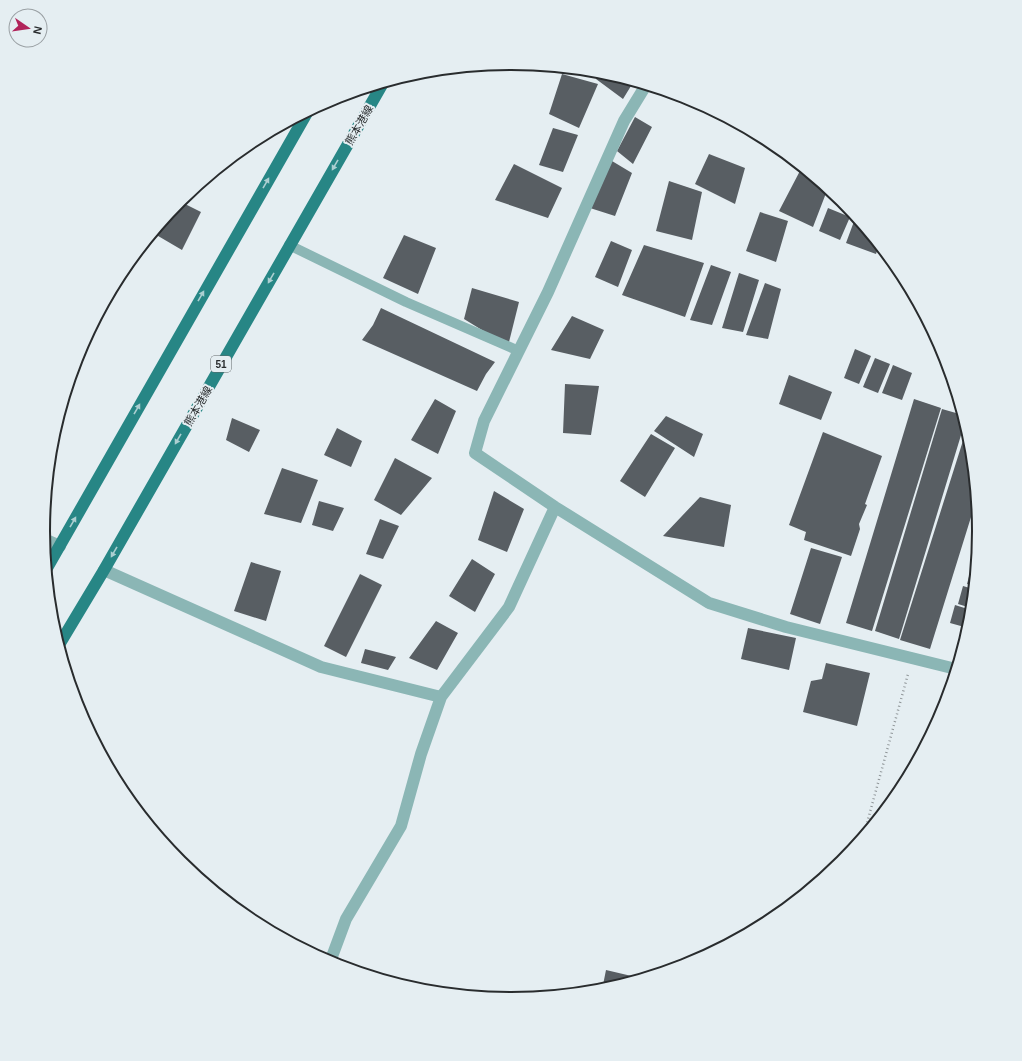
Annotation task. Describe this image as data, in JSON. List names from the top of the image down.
{
  "streets": {
    "main road": ["熊本港線", "51"]
  },
  "north": "right"
}
